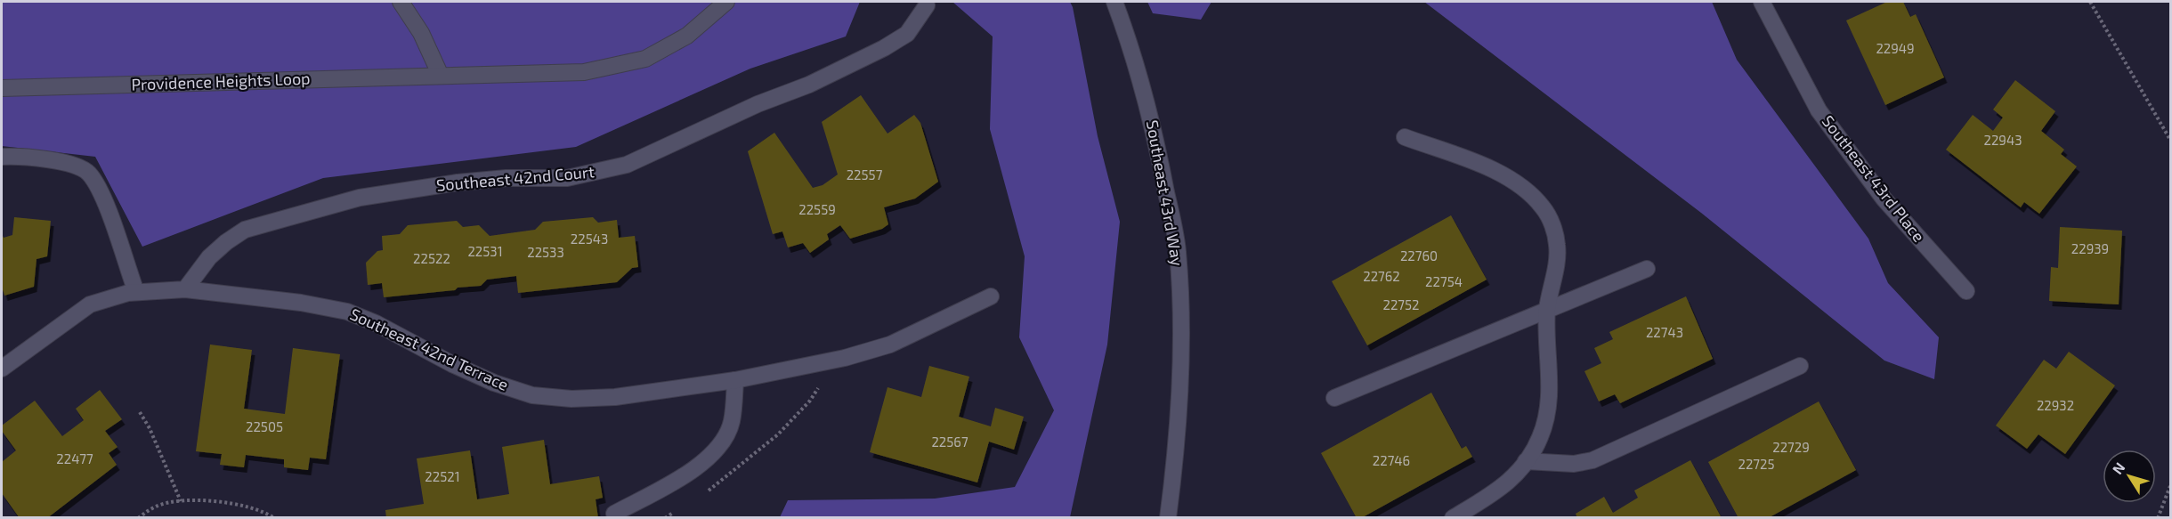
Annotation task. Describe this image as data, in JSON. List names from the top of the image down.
{
  "streets": {
    "street": [
      "Providence Heights Loop",
      "Southeast 42nd Court",
      "Southeast 43rd Place",
      "Southeast 43rd Way",
      "Southeast 42nd Terrace"
    ]
  },
  "crossings": [
    ["Southeast 42nd Court", "Southeast 42nd Terrace"]
  ],
  "house_numbers": [
    "22949",
    "22943",
    "22557",
    "22559",
    "22543",
    "22939",
    "22531",
    "22533",
    "22760",
    "22522",
    "22762",
    "22754",
    "22752",
    "22743",
    "22932",
    "22505",
    "22567",
    "22729",
    "22477",
    "22746",
    "22725",
    "22521"
  ],
  "north": "top left"
}
